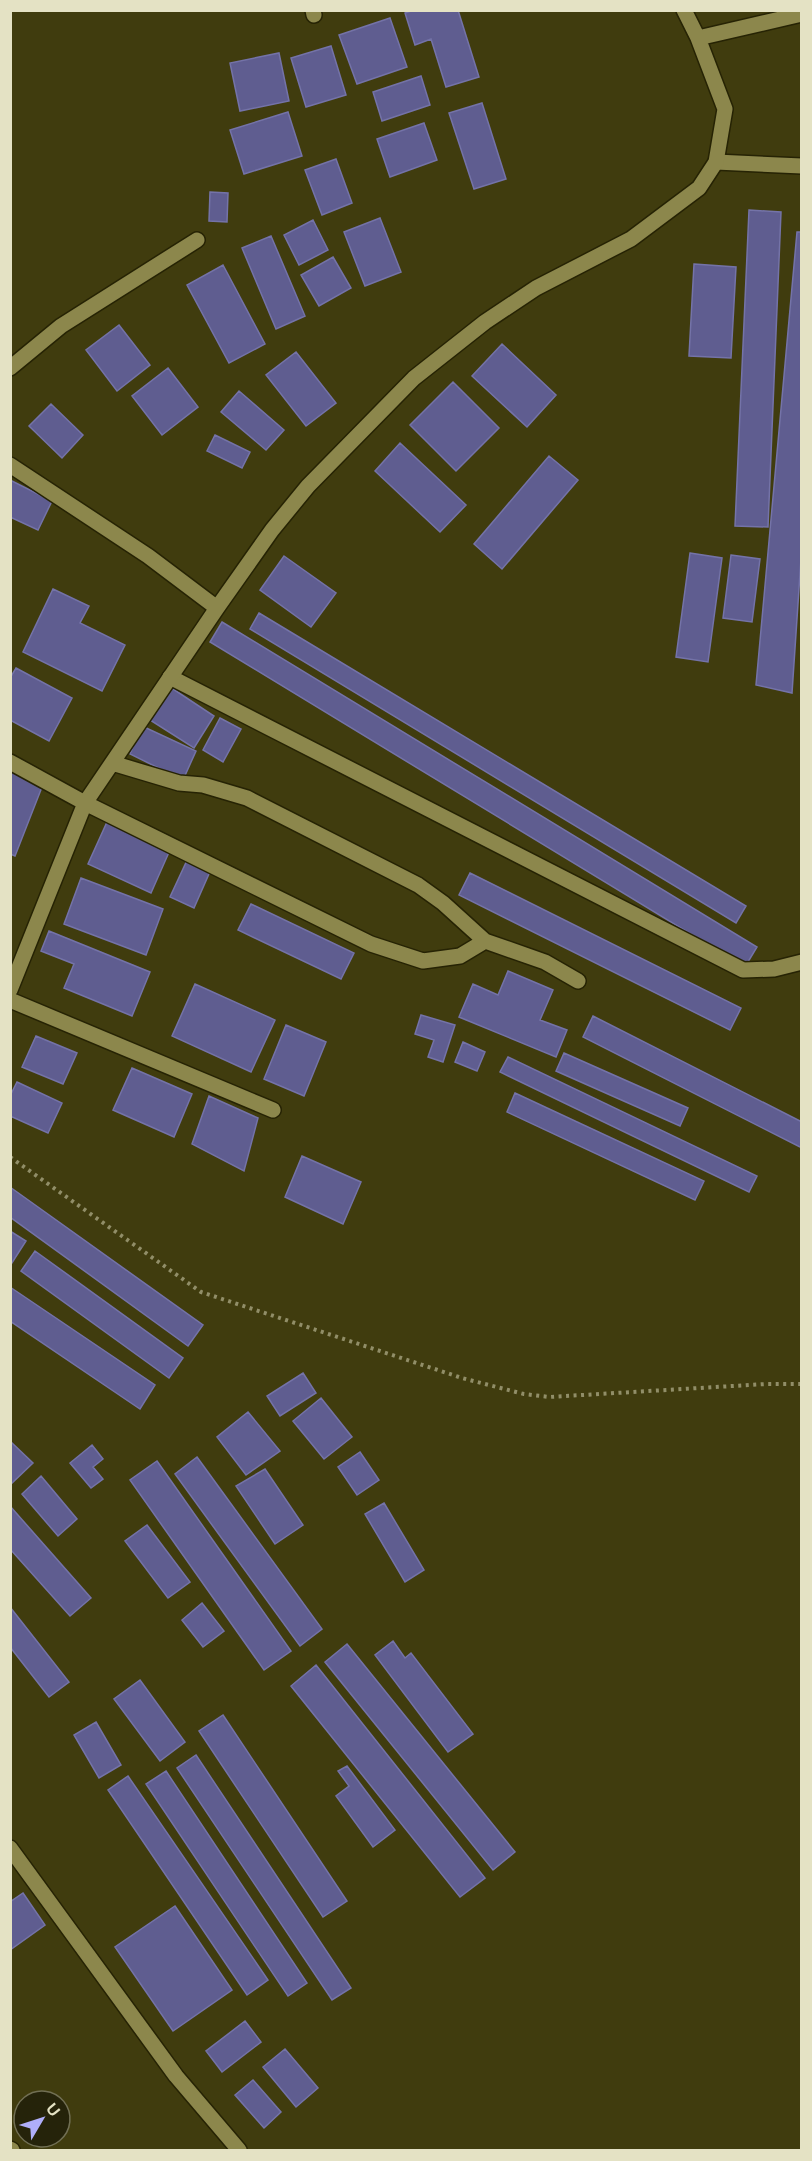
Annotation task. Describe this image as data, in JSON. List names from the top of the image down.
{
  "north": "top right"
}
